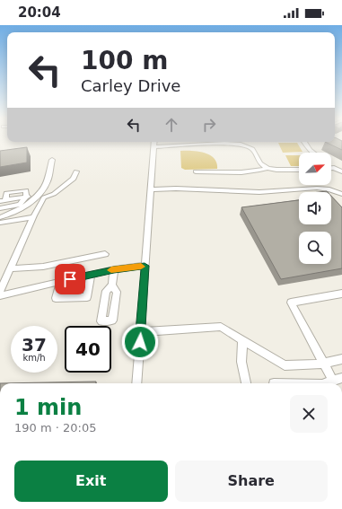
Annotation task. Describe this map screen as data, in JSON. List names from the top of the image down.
{
  "north": "top right",
  "page": {
    "status": "20:04",
    "turn": ["100 m", "Carley Drive"],
    "speed": "37 km/h",
    "limit": "40",
    "heading": ["1 min", "190 m · 20:05"],
    "buttons": ["Exit", "Share"]
  }
}
